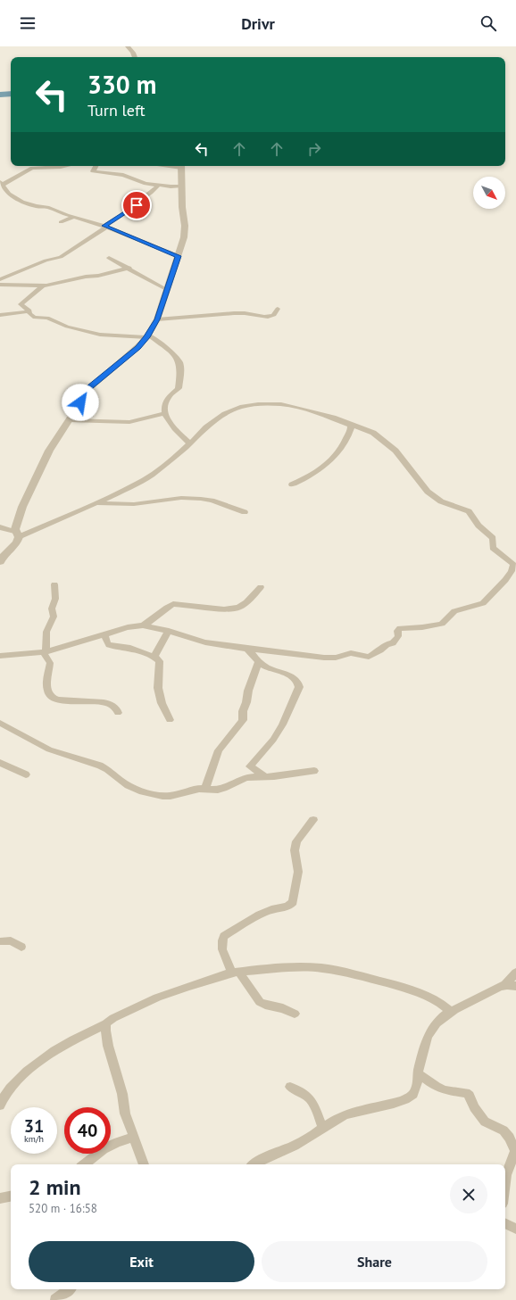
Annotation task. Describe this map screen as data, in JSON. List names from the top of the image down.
{
  "north": "bottom right",
  "page": {
    "header": "Drivr",
    "turn": ["330 m", "Turn left"],
    "speed": "31 km/h",
    "limit": "40",
    "heading": ["2 min", "520 m · 16:58"],
    "buttons": ["Exit", "Share"]
  }
}
